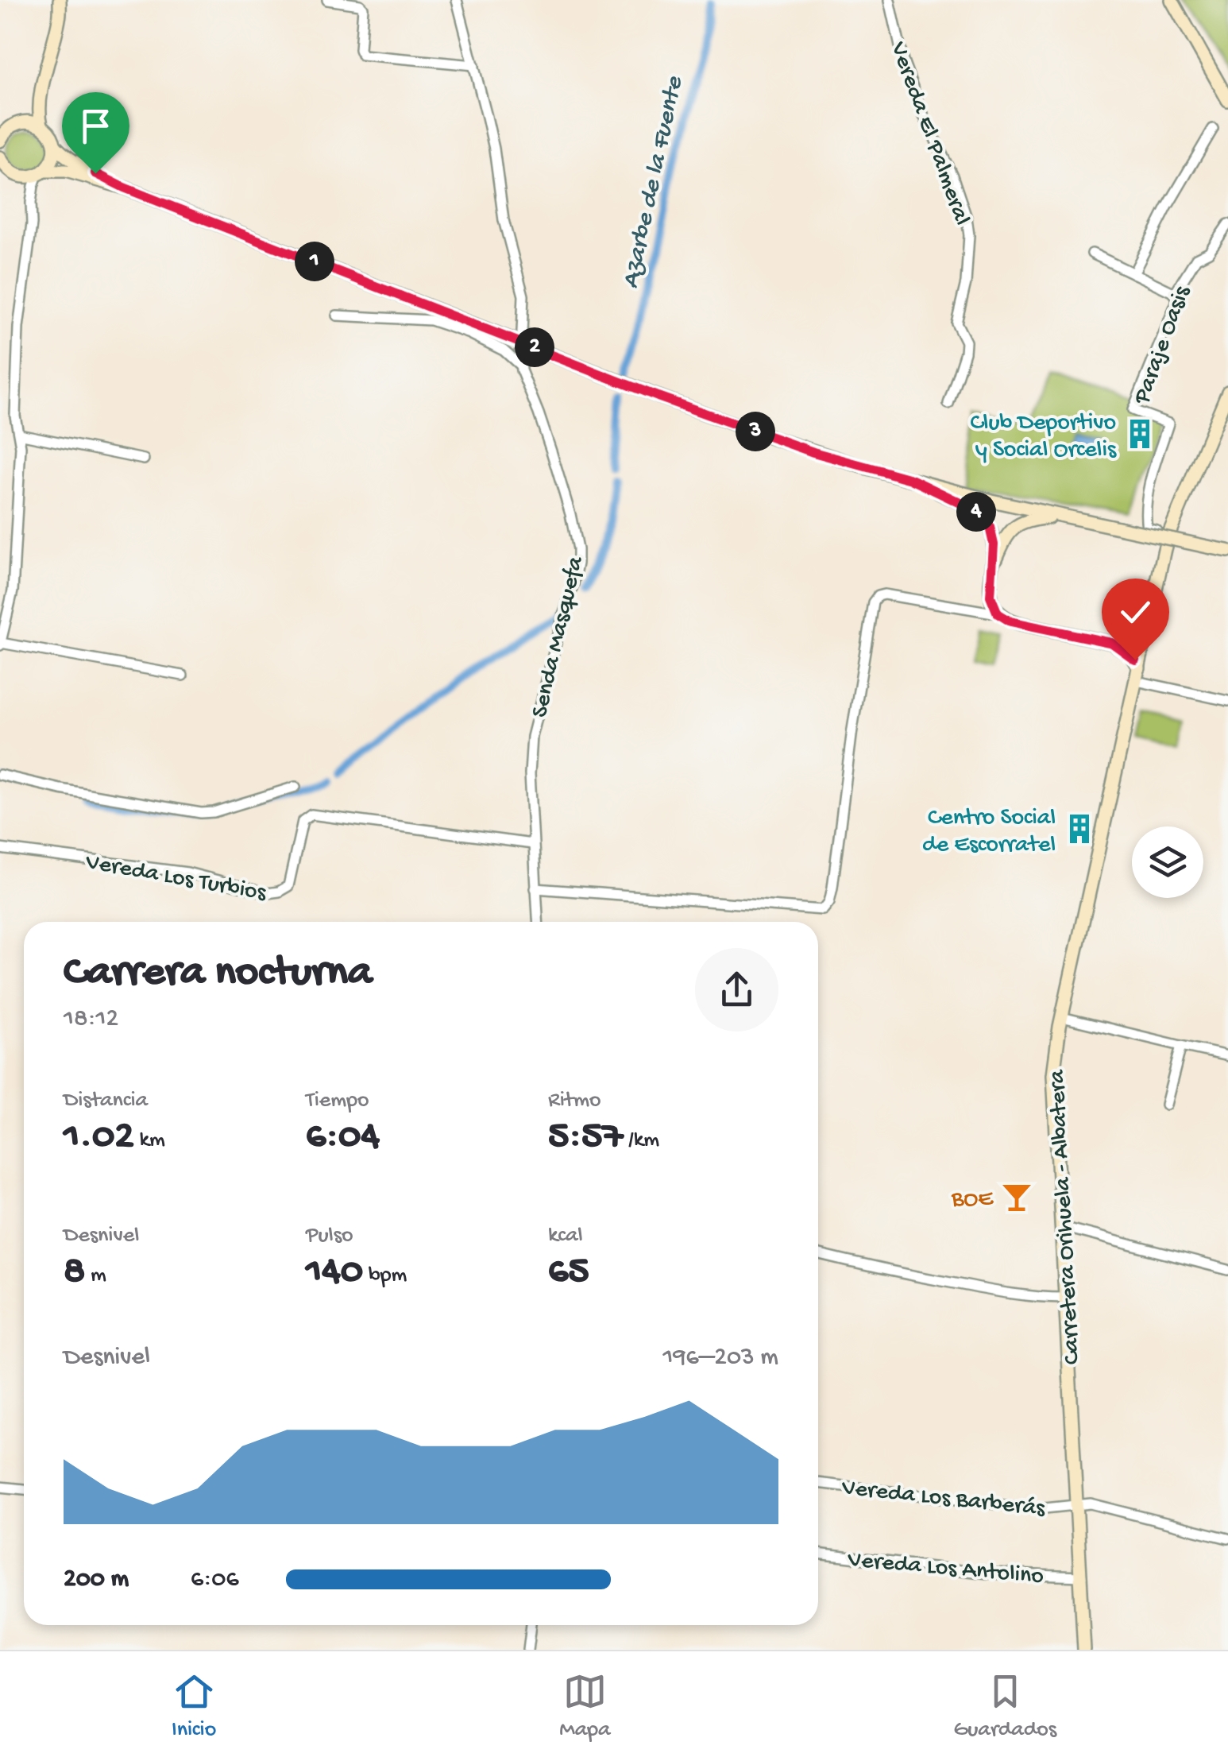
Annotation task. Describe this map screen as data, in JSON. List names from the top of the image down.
{
  "streets": {
    "main road": ["Carretera Orihuela - Albatera"],
    "street": [
      "Vereda El Palmeral",
      "Paraje Oasis",
      "Senda Masquefa",
      "Vereda Los Turbios",
      "Vereda Los Barberás",
      "Vereda Los Antolino"
    ]
  },
  "crossings": [
    ["Paraje Oasis", "Carretera Orihuela - Albatera"],
    ["Senda Masquefa", "Vereda Los Turbios"],
    ["Carretera Orihuela - Albatera", "Vereda Los Barberás"],
    ["Carretera Orihuela - Albatera", "Vereda Los Antolino"]
  ],
  "water": ["Azarbe de la Fuente"],
  "places": {
    "building": ["Club Deportivo y Social Orcelis", "Centro Social de Escorratel"],
    "bar": ["BOE"]
  },
  "page": {
    "pins": [
      "1",
      "2",
      "3",
      "4"
    ],
    "heading": ["Carrera nocturna", "18:12"],
    "stats": [
      ["Distancia", "1.02 km"],
      ["Tiempo", "6:04"],
      ["Ritmo", "5:57 /km"],
      ["Desnivel", "8 m"],
      ["Pulso", "140 bpm"],
      ["kcal", "65"]
    ],
    "chart": ["Desnivel", "196–203 m"],
    "list": [
      {
        "name": "200 m",
        "note": "6:06"
      }
    ],
    "tabs": ["Inicio", "Mapa", "Guardados"]
  }
}
